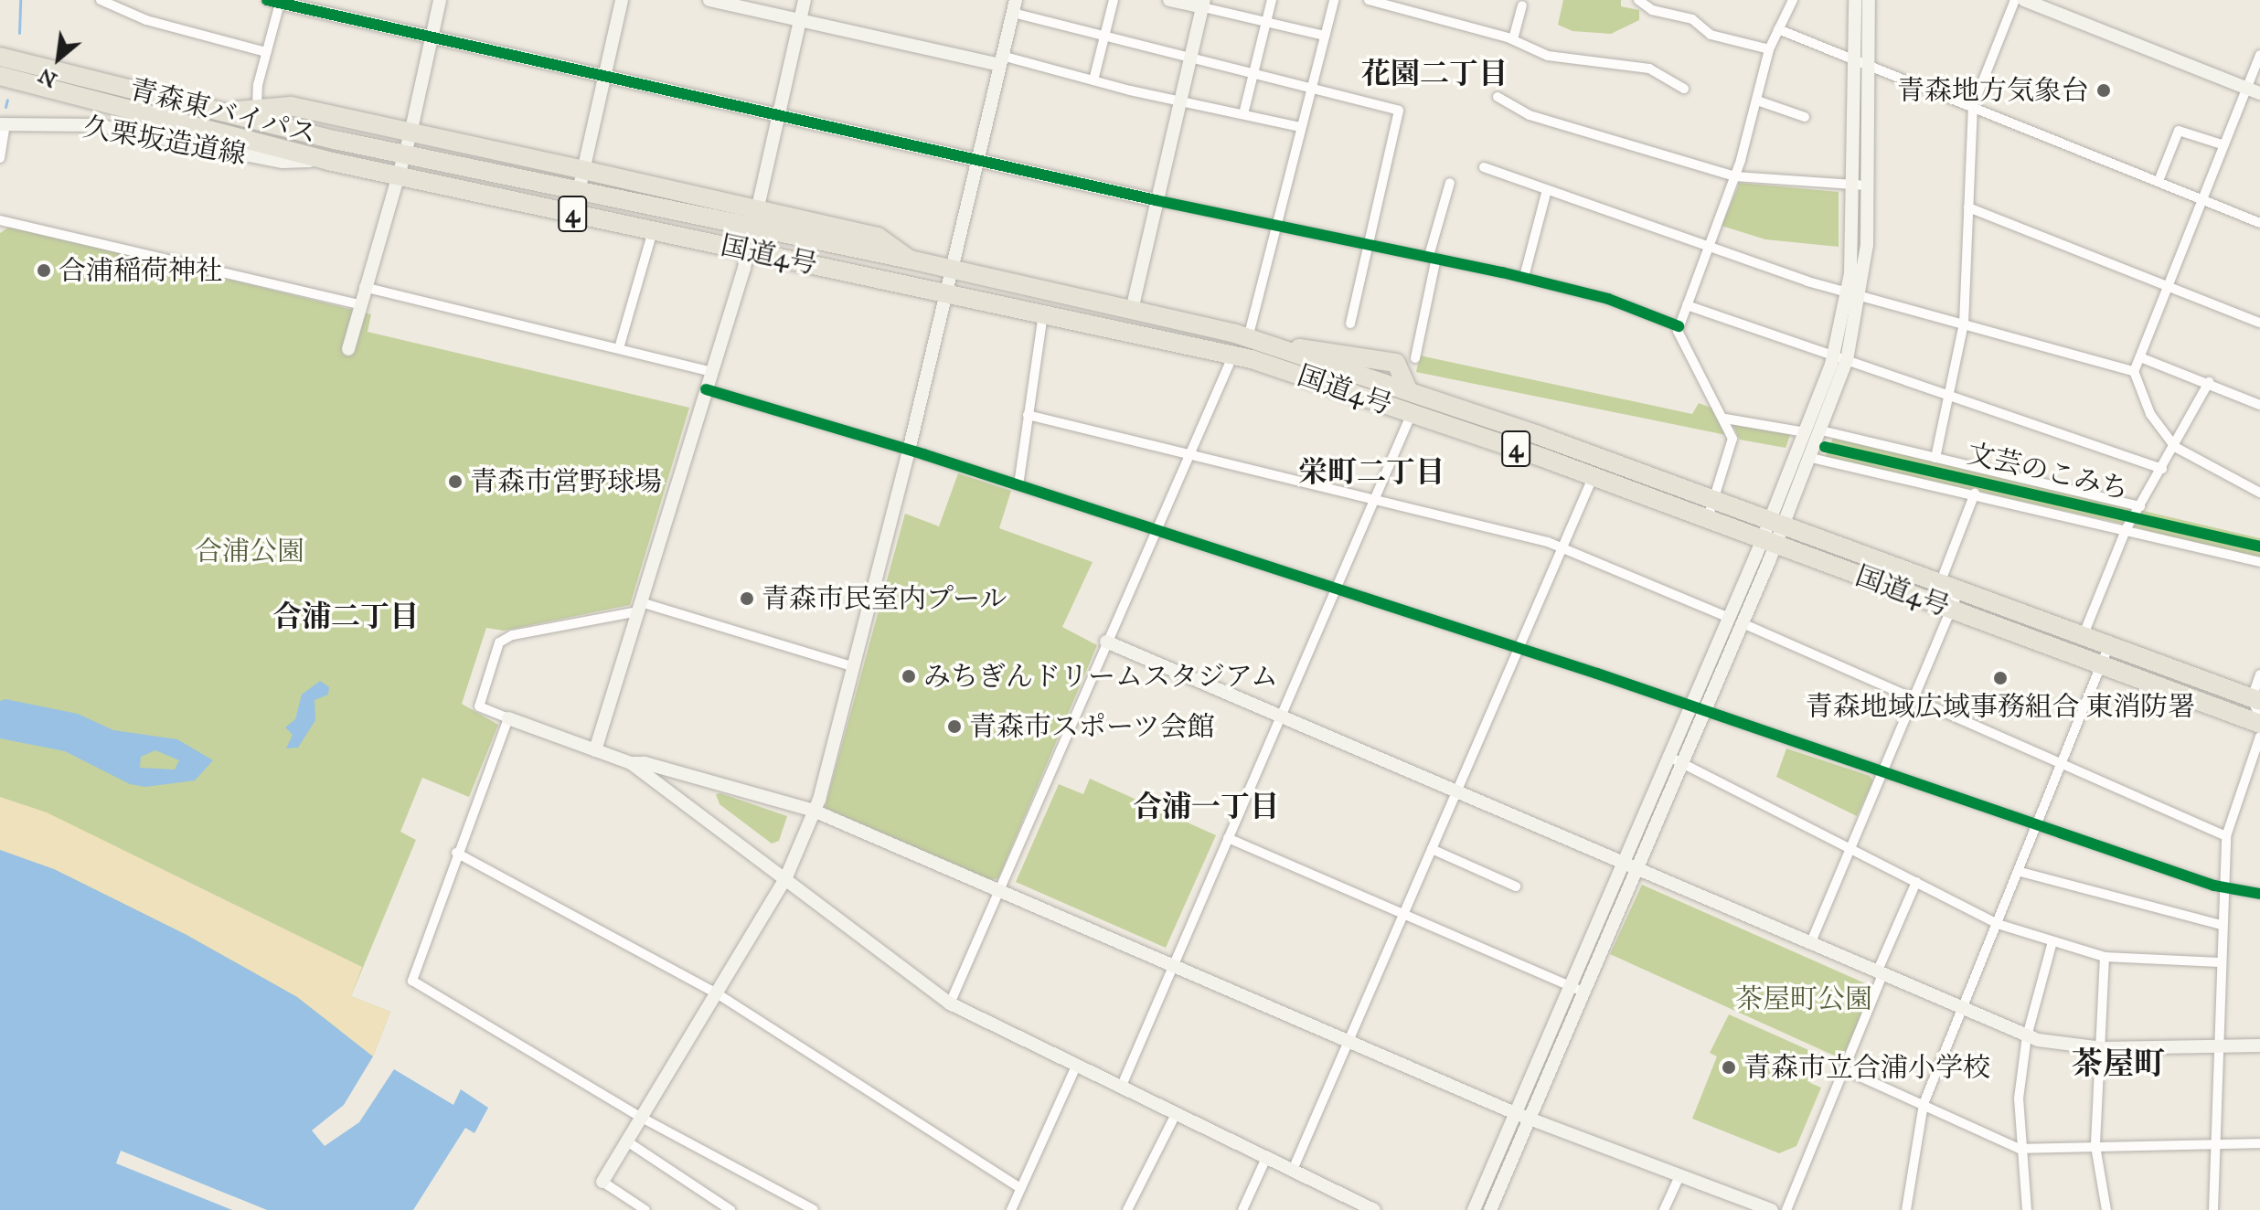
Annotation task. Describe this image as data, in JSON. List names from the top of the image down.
{
  "streets": {
    "highway": ["青森東バイパス", "4", "国道4号"],
    "street": ["久栗坂造道線"],
    "cycle path": ["文芸のこみち"]
  },
  "crossings": [
    ["青森東バイパス", "久栗坂造道線"],
    ["青森東バイパス", "国道4号"]
  ],
  "districts": [
    "花園二丁目",
    "栄町二丁目",
    "合浦二丁目",
    "合浦一丁目",
    "茶屋町"
  ],
  "parks": ["合浦公園", "茶屋町公園"],
  "places": [
    "青森地方気象台",
    "合浦稲荷神社",
    "青森市営野球場",
    "青森市民室内プール",
    "みちぎんドリームスタジアム",
    "青森地域広域事務組合 東消防署",
    "青森市スポーツ会館",
    "青森市立合浦小学校"
  ],
  "north": "bottom left"
}
